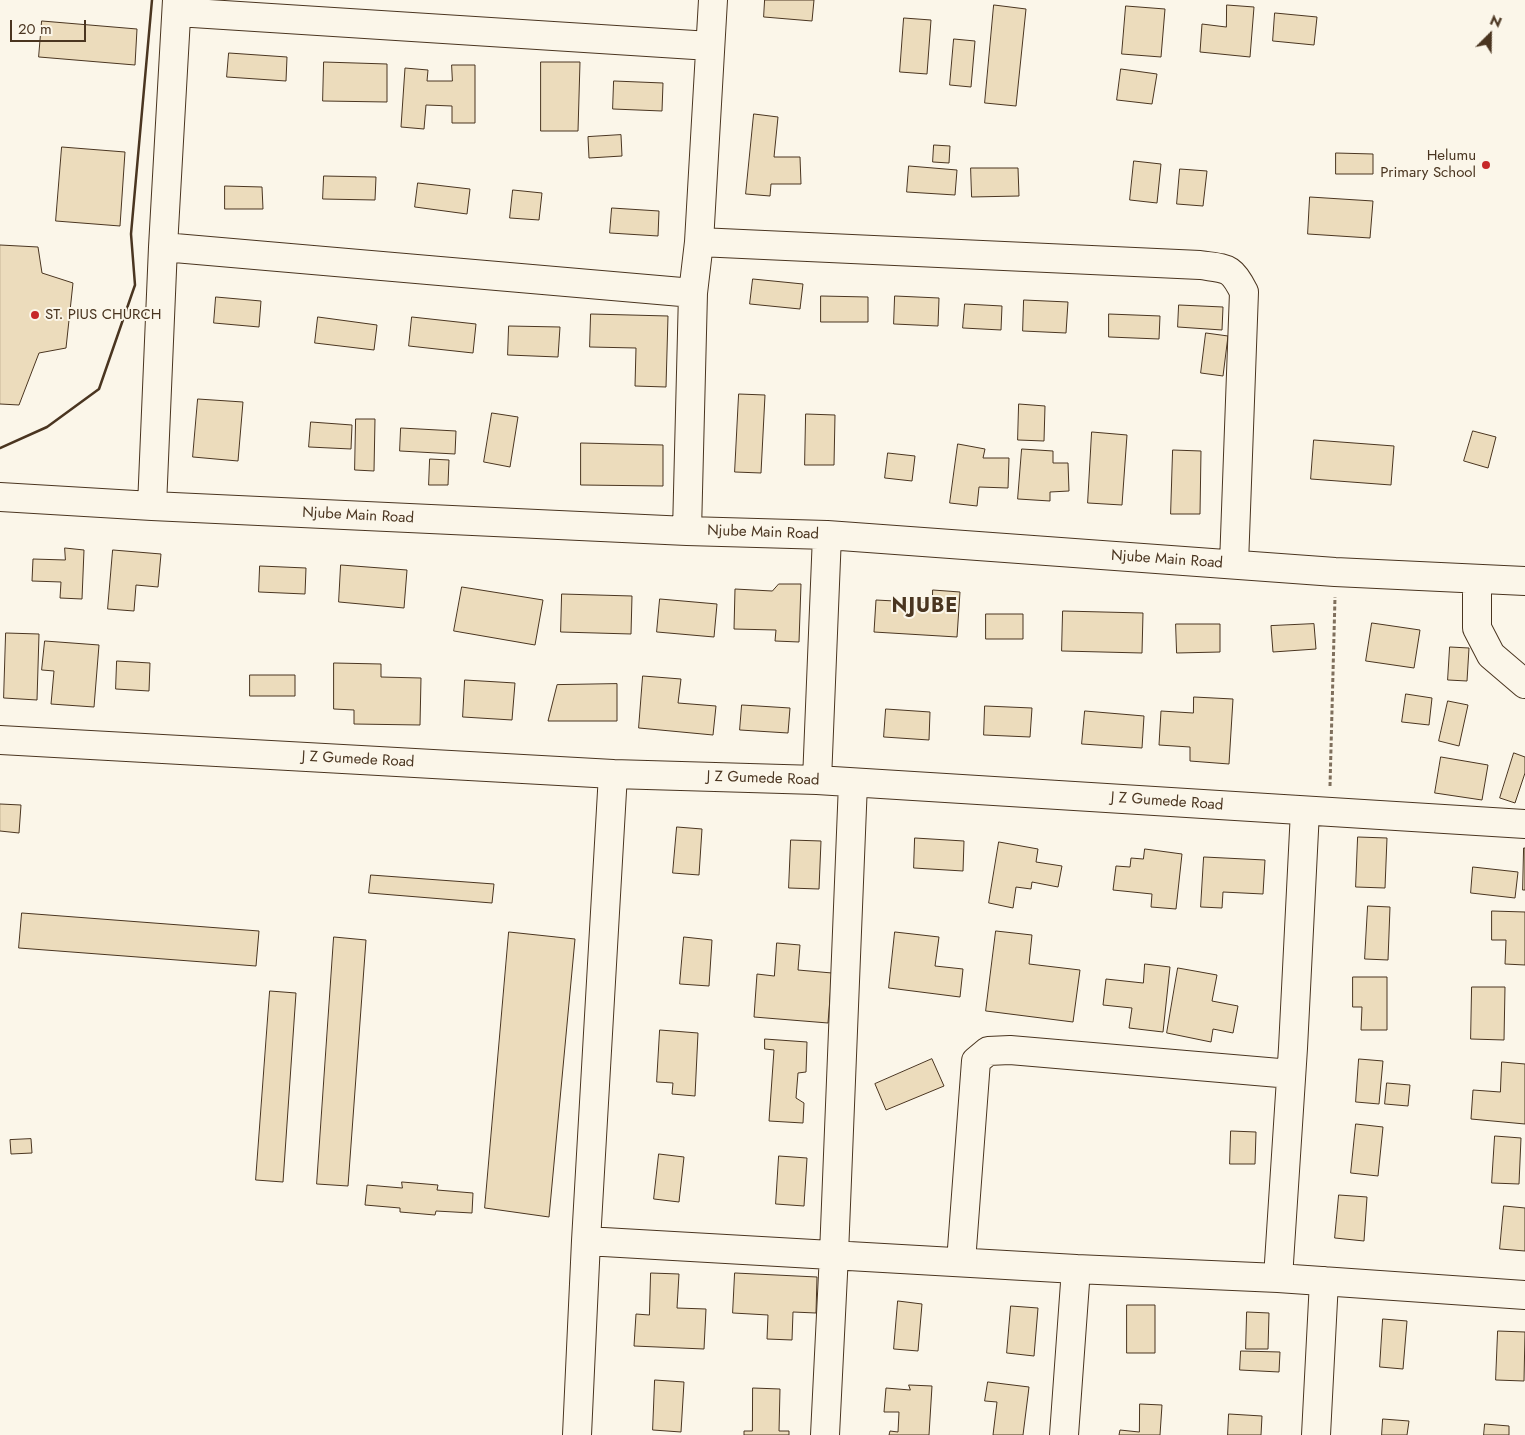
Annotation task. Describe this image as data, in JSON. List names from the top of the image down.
{
  "streets": {
    "street": ["Njube Main Road", "J Z Gumede Road"]
  },
  "districts": ["NJUBE"],
  "places": ["Helumu Primary School", "ST. PIUS CHURCH"],
  "scale_bar": "20 m",
  "north": "top right"
}
